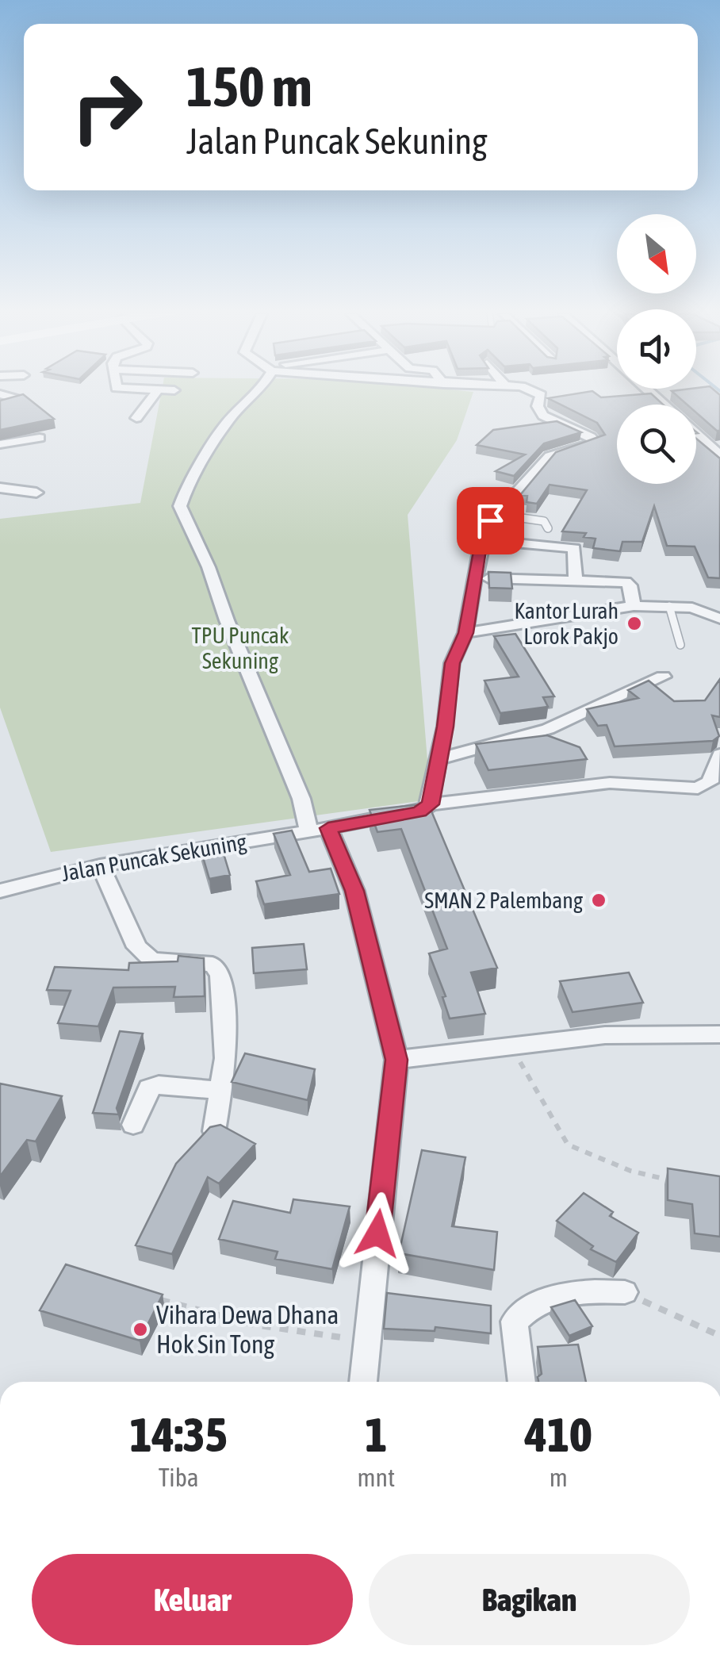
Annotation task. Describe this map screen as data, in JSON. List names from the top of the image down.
{
  "streets": {
    "street": ["Jalan Puncak Sekuning"]
  },
  "parks": ["TPU Puncak Sekuning"],
  "places": ["Kantor Lurah Lorok Pakjo", "SMAN 2 Palembang", "Vihara Dewa Dhana Hok Sin Tong"],
  "north": "bottom right",
  "page": {
    "turn": ["150 m", "Jalan Puncak Sekuning"],
    "eta": [
      "14:35",
      "Tiba",
      "1",
      "mnt",
      "410",
      "m"
    ],
    "buttons": ["Keluar", "Bagikan"]
  }
}
